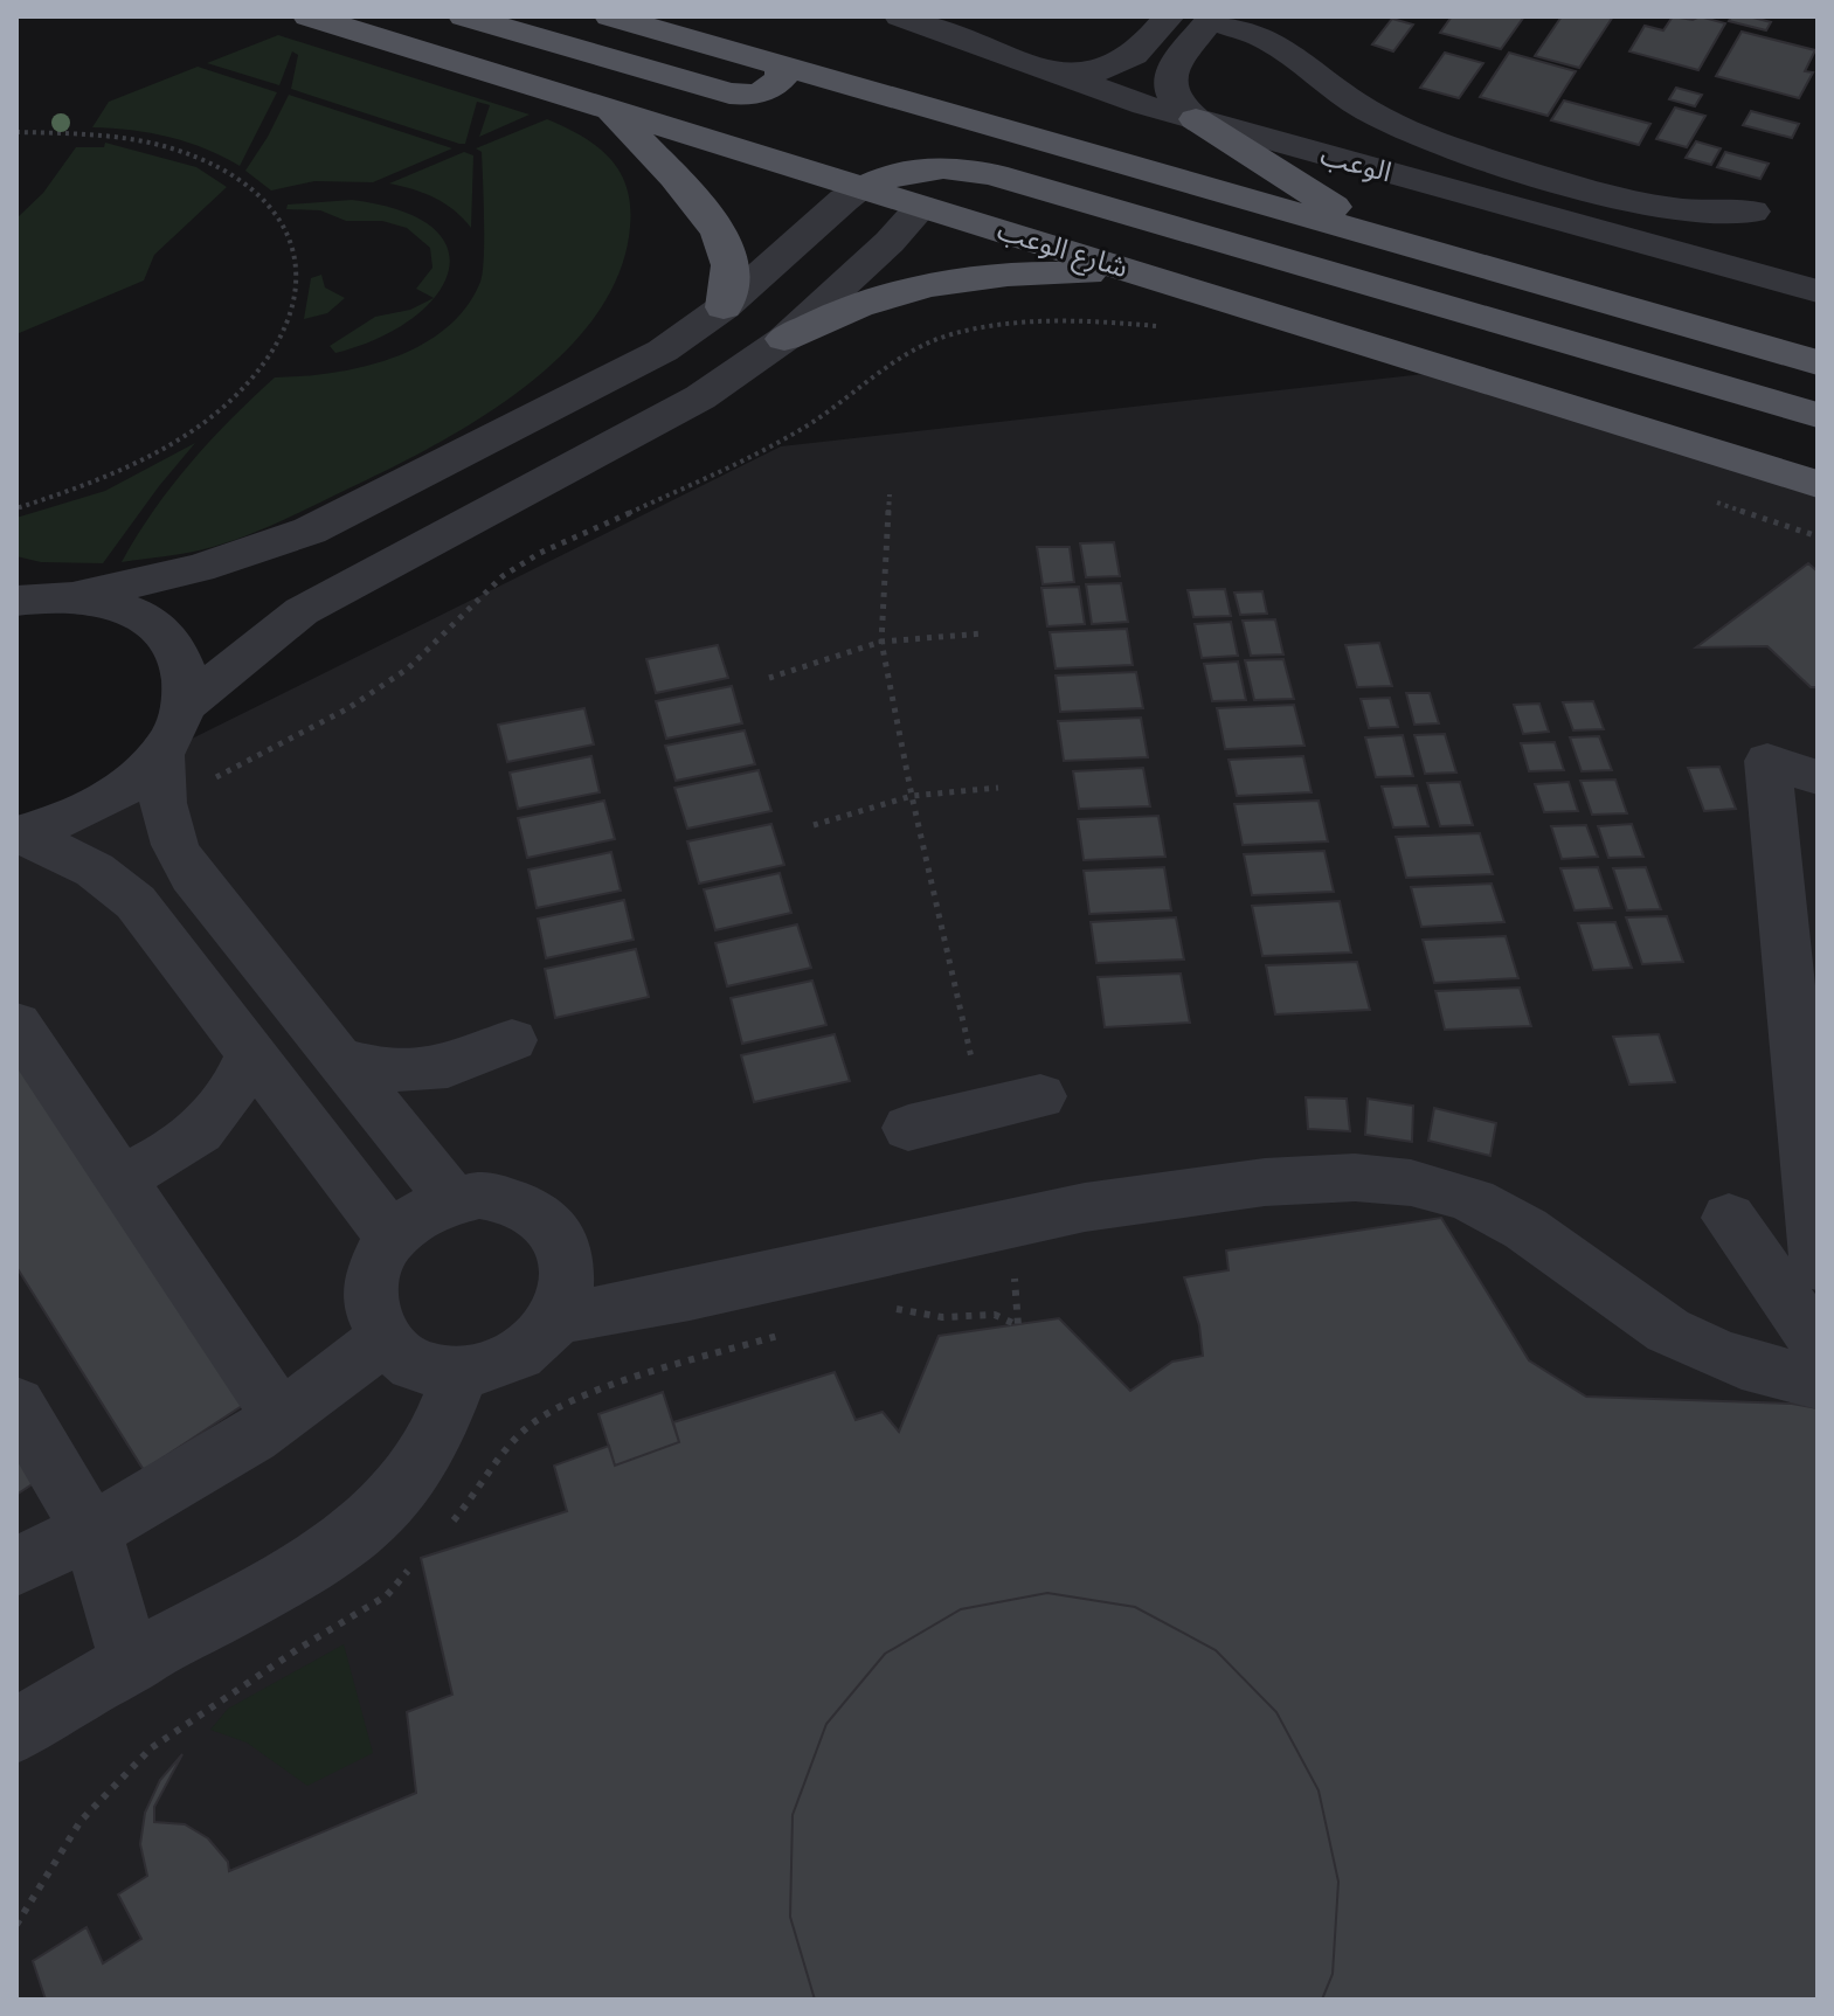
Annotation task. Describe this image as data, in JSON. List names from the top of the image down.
{
  "streets": {
    "main road": ["شارع الوعب"],
    "street": ["الوعب"]
  }
}
